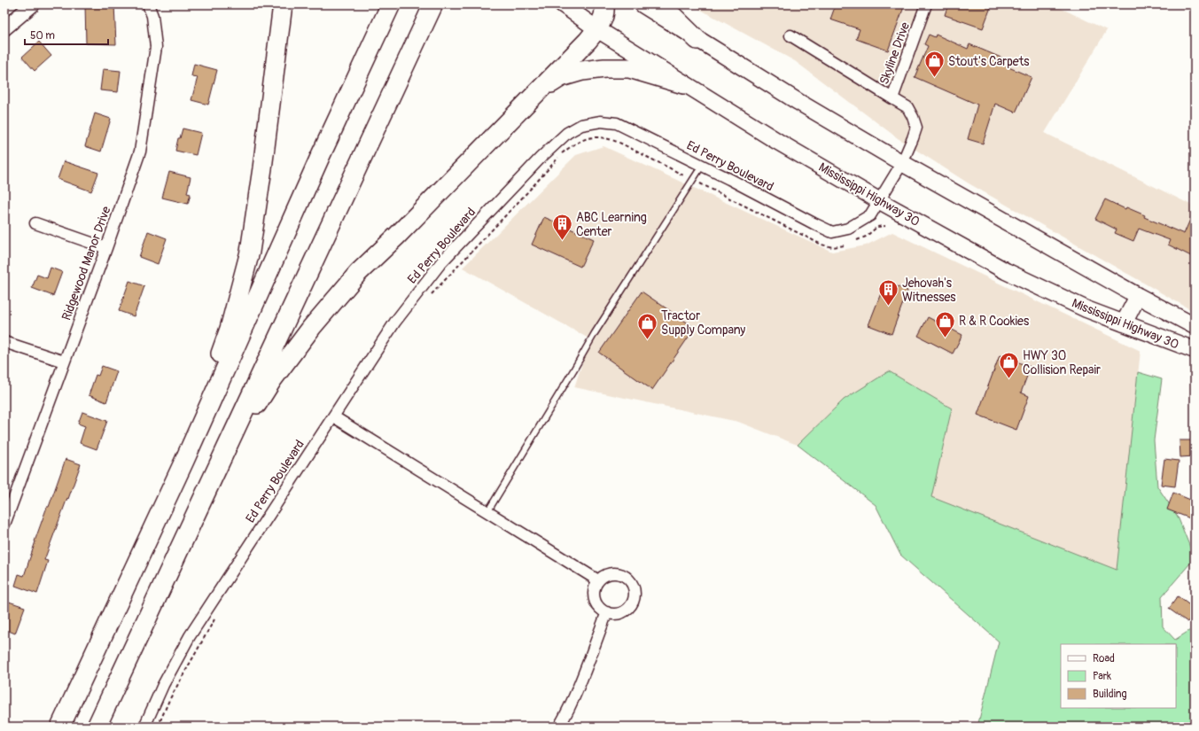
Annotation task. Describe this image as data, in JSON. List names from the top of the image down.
{
  "streets": {
    "main road": ["Mississippi Highway 30"],
    "street": ["Skyline Drive", "Ed Perry Boulevard", "Ridgewood Manor Drive"]
  },
  "crossings": [
    ["Skyline Drive", "Ed Perry Boulevard"],
    ["Skyline Drive", "Mississippi Highway 30"],
    ["Ed Perry Boulevard", "Mississippi Highway 30"]
  ],
  "places": {
    "shop": [
      "Stout's Carpets",
      "R & R Cookies",
      "Tractor Supply Company",
      "HWY 30 Collision Repair"
    ],
    "building": ["ABC Learning Center", "Jehovah's Witnesses"]
  },
  "legend": ["Road", "Park", "Building"],
  "scale_bar": "50 m"
}
